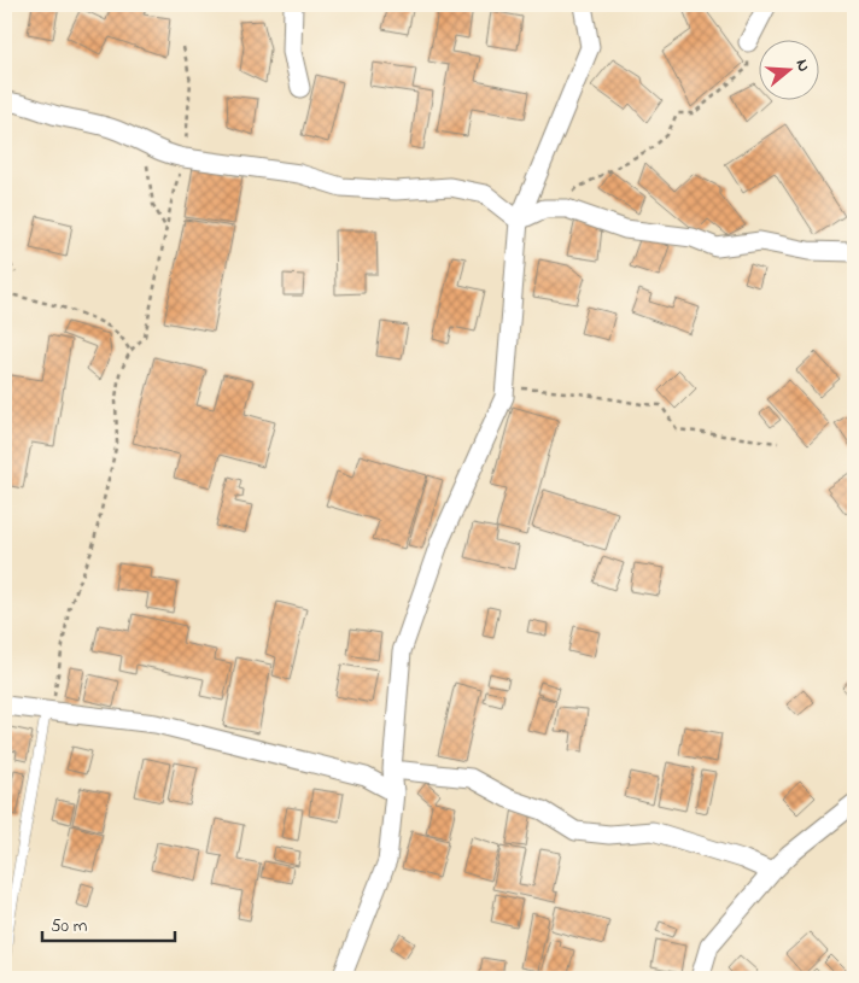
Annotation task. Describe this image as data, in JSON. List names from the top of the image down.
{
  "scale_bar": "50 m",
  "north": "right"
}
